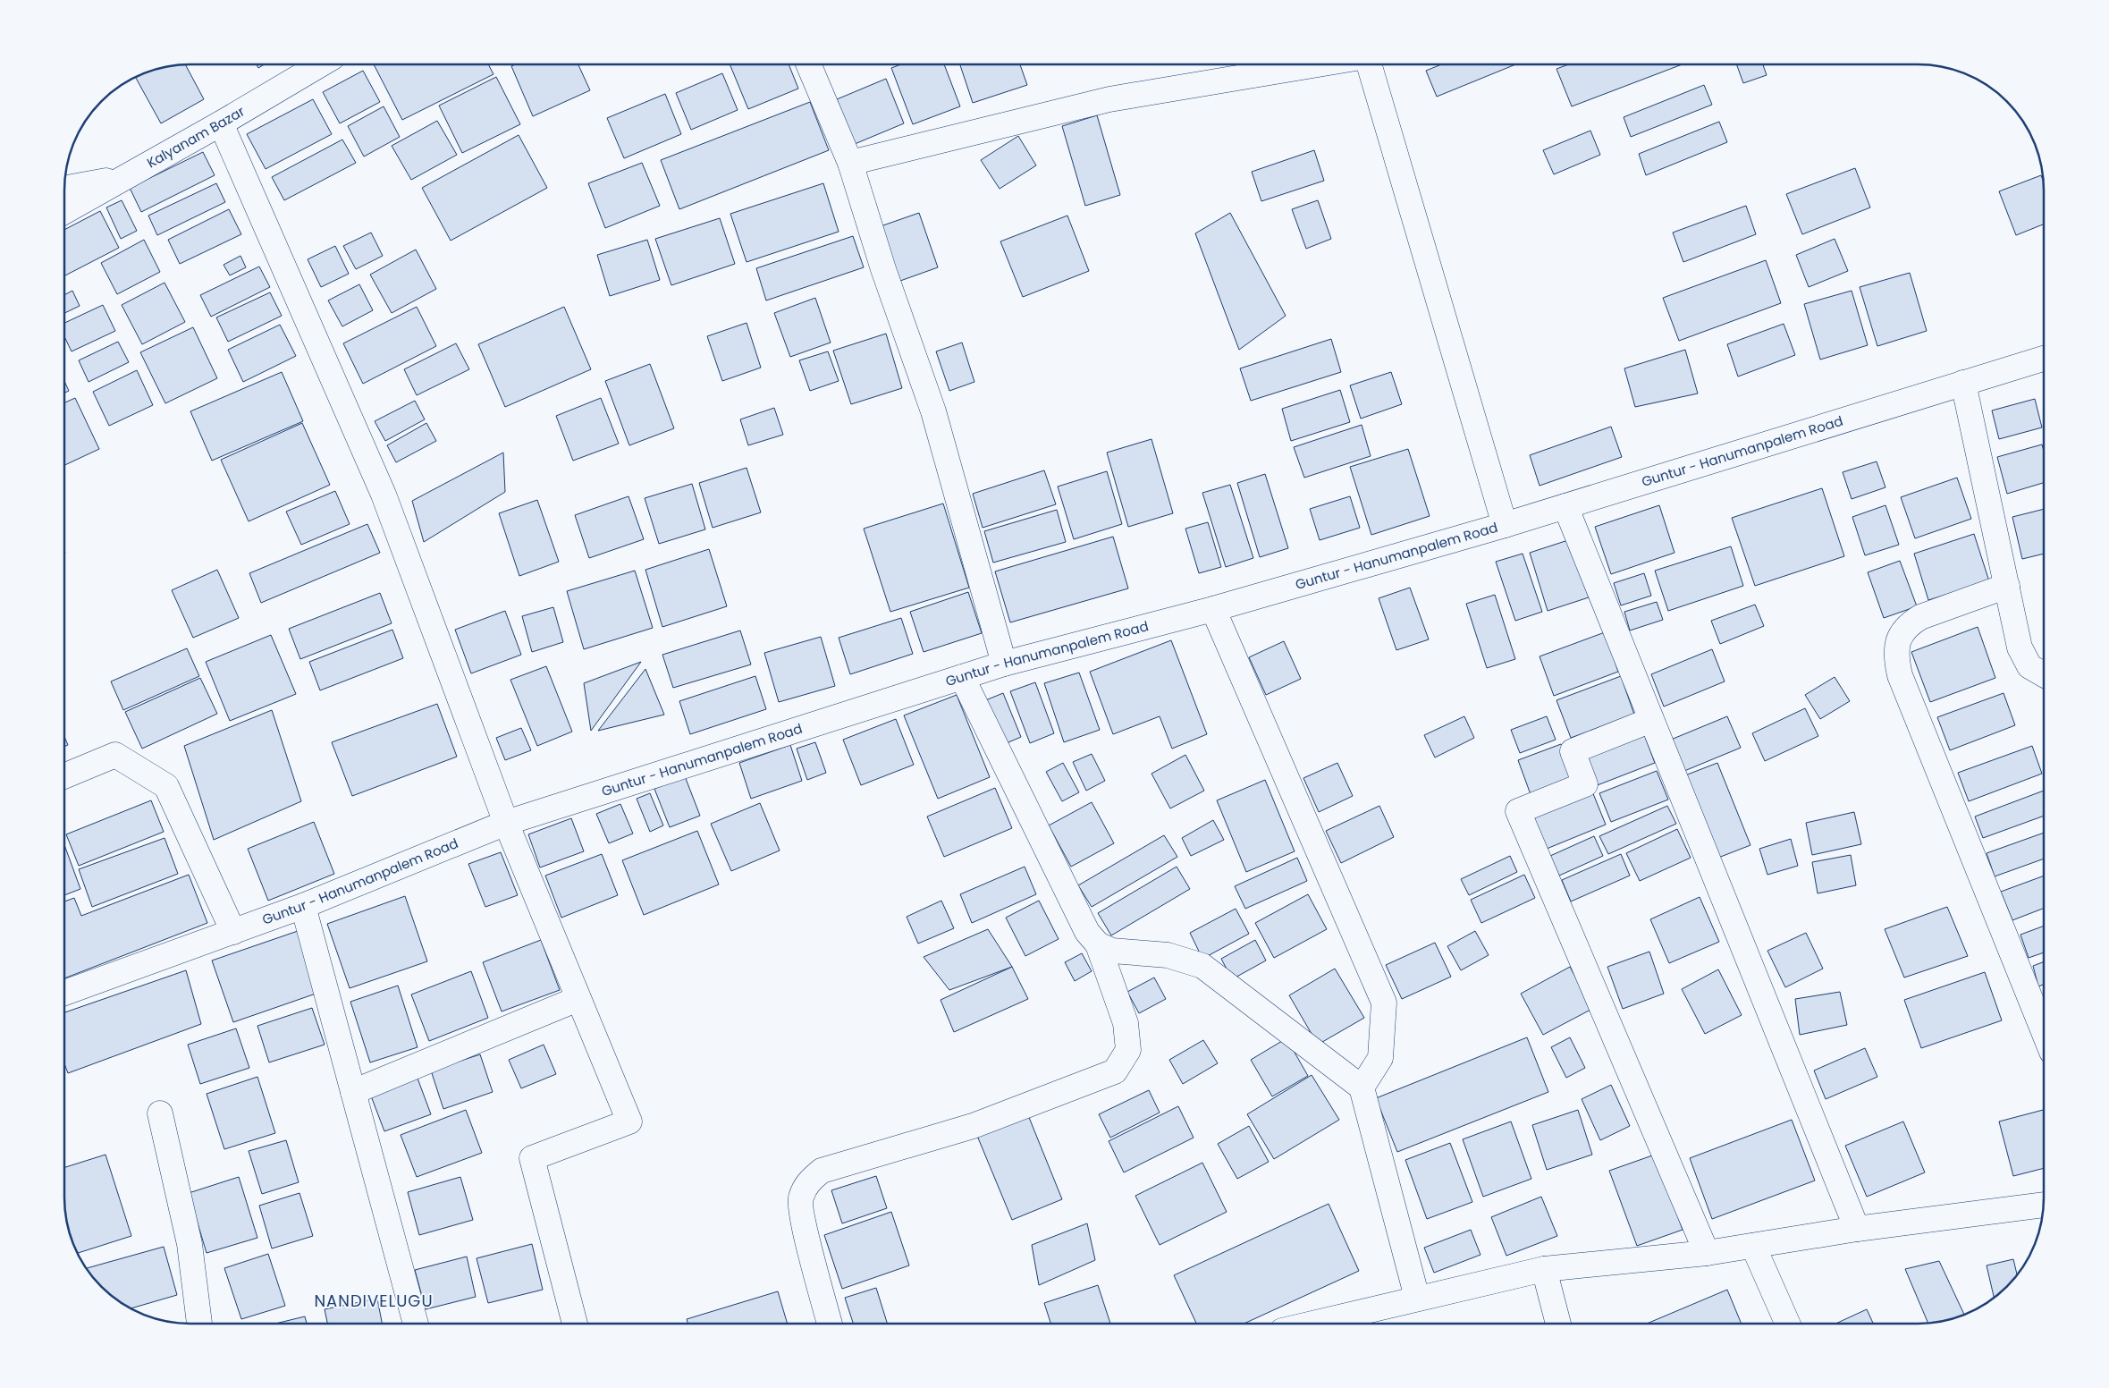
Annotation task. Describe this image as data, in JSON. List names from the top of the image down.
{
  "streets": {
    "street": ["Kalyanam Bazar", "Guntur - Hanumanpalem Road"]
  },
  "districts": ["NANDIVELUGU"]
}
